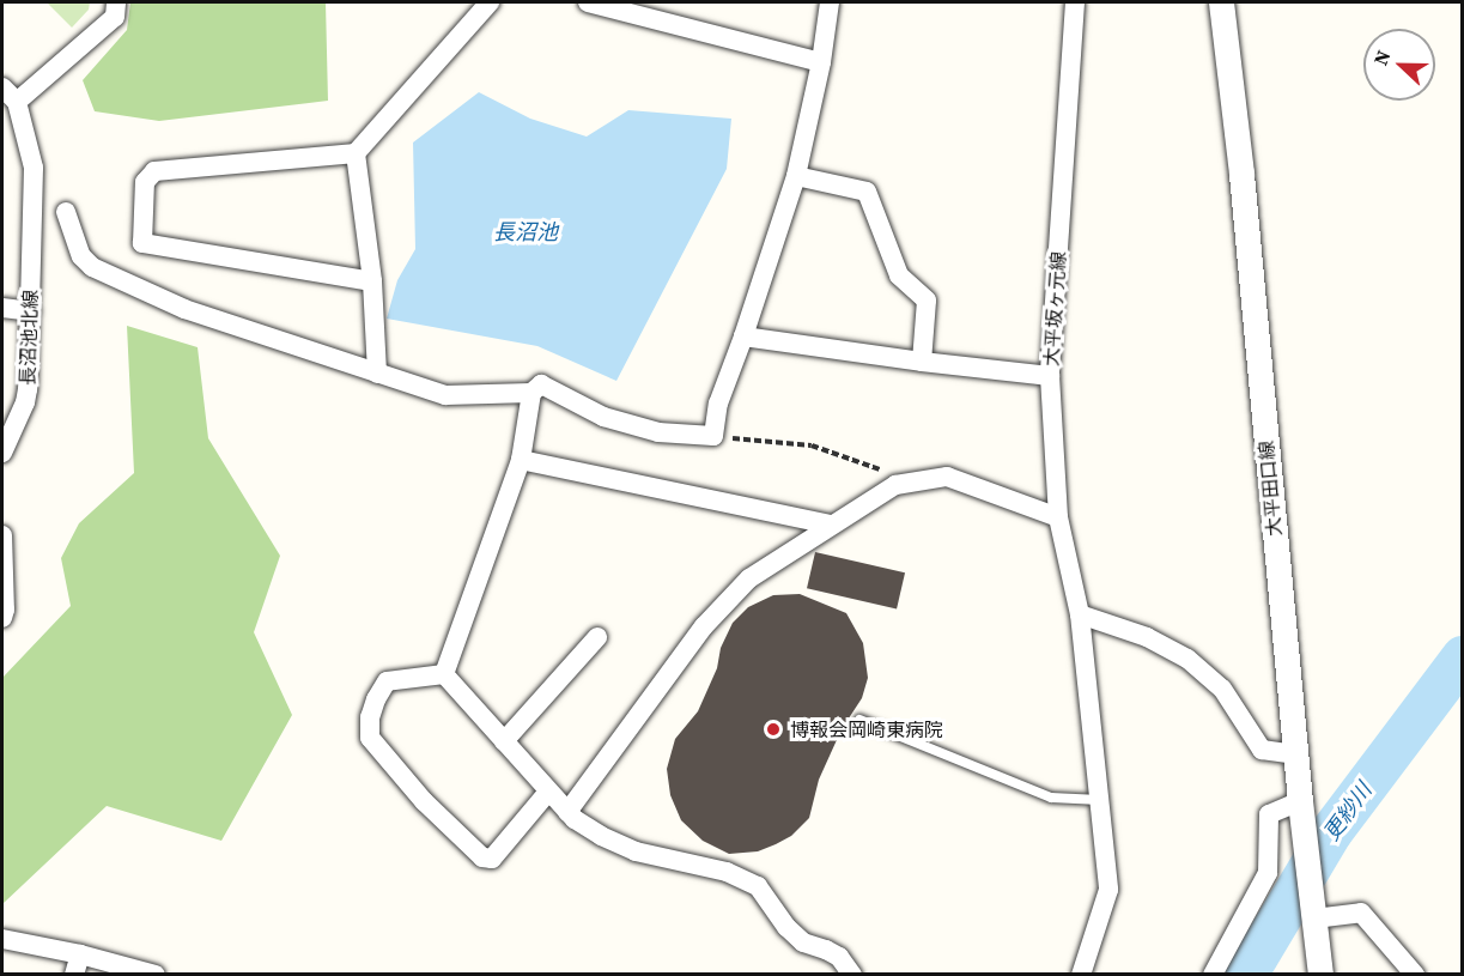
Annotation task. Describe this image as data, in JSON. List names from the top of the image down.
{
  "streets": {
    "street": ["大平坂ヶ元線", "長沼池北線", "大平田口線"]
  },
  "water": ["長沼池", "更紗川"],
  "places": ["博報会岡崎東病院"],
  "north": "left"
}
